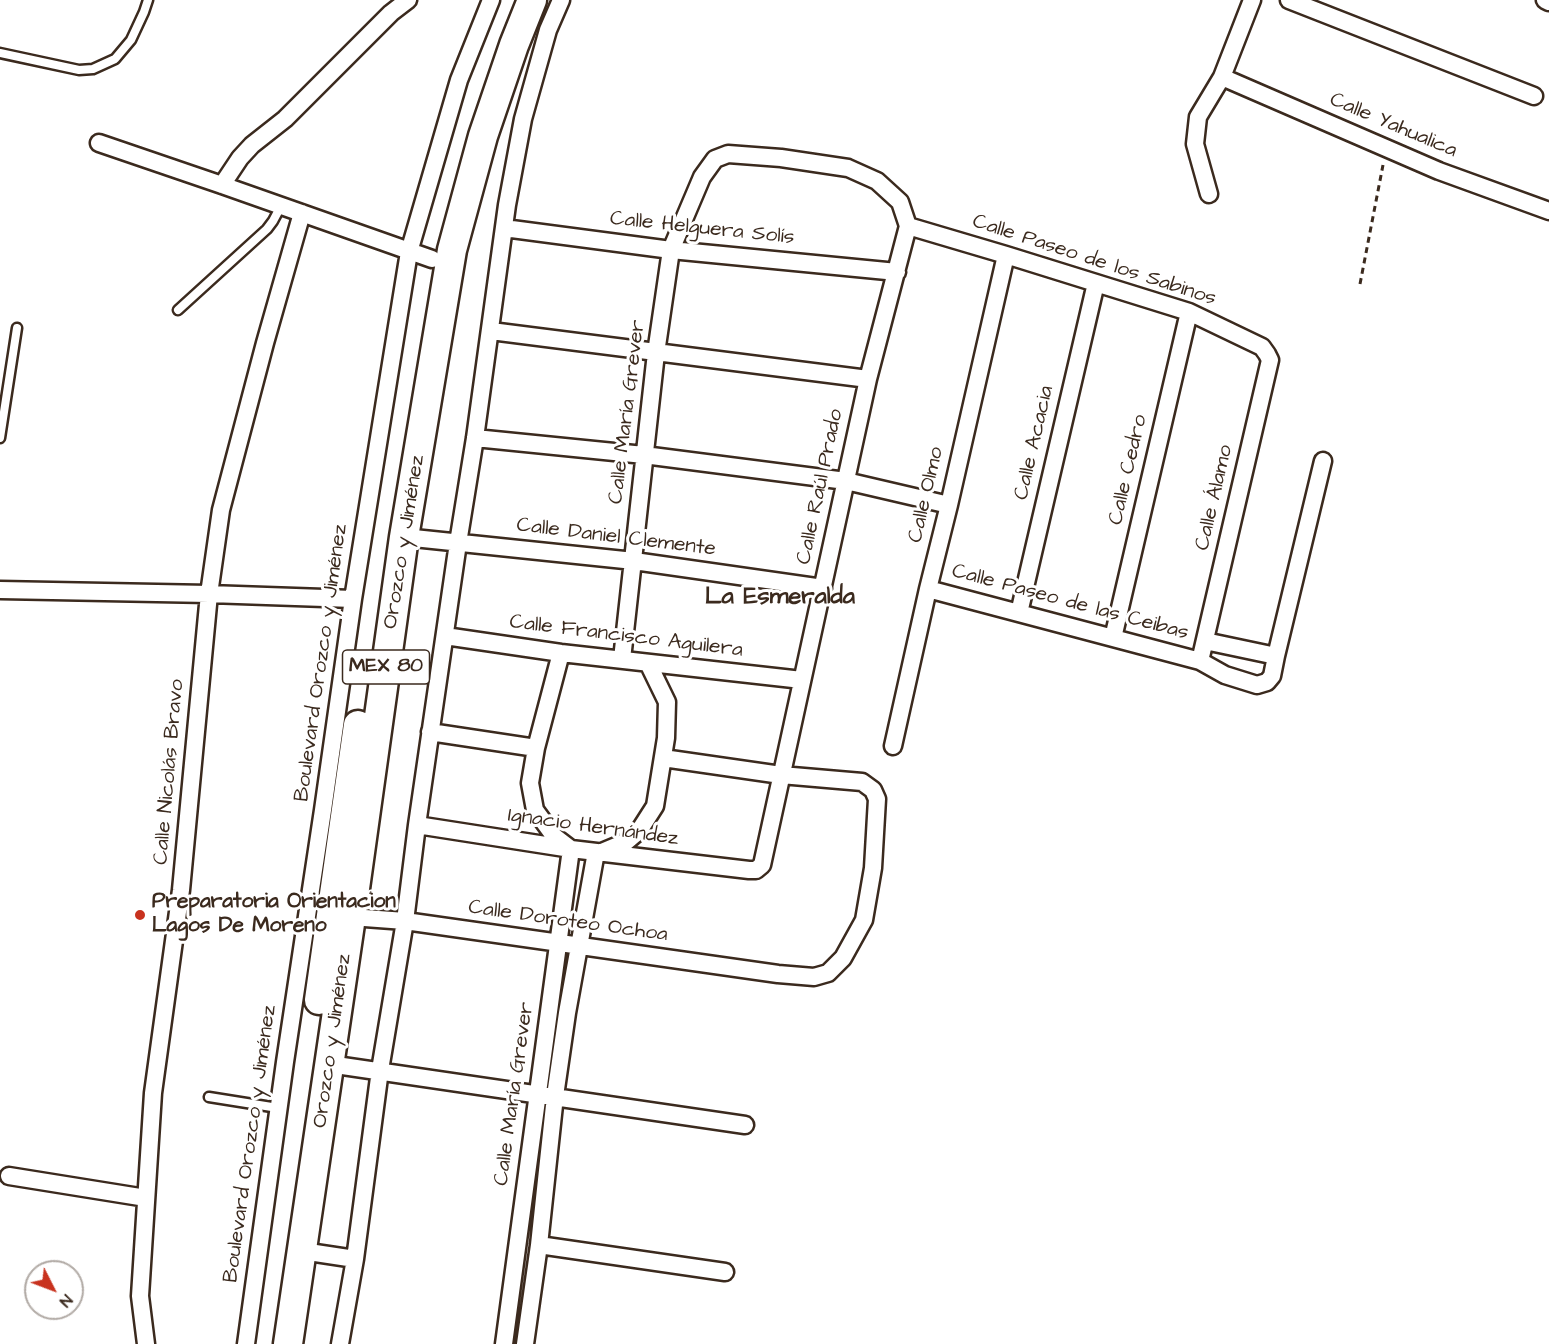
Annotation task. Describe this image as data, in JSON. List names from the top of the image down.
{
  "streets": {
    "highway": ["Orozco y Jiménez", "MEX 80"],
    "street": [
      "Calle Yahualica",
      "Calle Helguera Solís",
      "Calle Paseo de los Sabinos",
      "Calle María Grever",
      "Calle Acacia",
      "Calle Cedro",
      "Calle Raúl Prado",
      "Calle Olmo",
      "Calle Álamo",
      "Calle Daniel Clemente",
      "Calle Paseo de las Ceibas",
      "Calle Francisco Aguilera",
      "Boulevard Orozco y Jiménez",
      "Calle Nicolás Bravo",
      "Ignacio Hernández",
      "Calle Doroteo Ochoa"
    ]
  },
  "crossings": [
    ["Calle Helguera Solís", "Calle María Grever"],
    ["Calle Helguera Solís", "Calle Raúl Prado"],
    ["Calle Helguera Solís", "MEX 80"],
    ["Calle Paseo de los Sabinos", "Calle María Grever"],
    ["Calle Paseo de los Sabinos", "Calle Acacia"],
    ["Calle Paseo de los Sabinos", "Calle Cedro"],
    ["Calle Paseo de los Sabinos", "Calle Raúl Prado"],
    ["Calle Paseo de los Sabinos", "Calle Olmo"],
    ["Calle Paseo de los Sabinos", "Calle Álamo"],
    ["Calle María Grever", "Calle Raúl Prado"],
    ["Calle María Grever", "Calle Daniel Clemente"],
    ["Calle María Grever", "Calle Francisco Aguilera"],
    ["Calle María Grever", "Ignacio Hernández"],
    ["Calle María Grever", "Calle Doroteo Ochoa"],
    ["Calle Acacia", "Calle Paseo de las Ceibas"],
    ["Calle Cedro", "Calle Paseo de las Ceibas"],
    ["Calle Raúl Prado", "Calle Daniel Clemente"],
    ["Calle Raúl Prado", "Calle Francisco Aguilera"],
    ["Calle Raúl Prado", "Ignacio Hernández"],
    ["Calle Raúl Prado", "Calle Doroteo Ochoa"],
    ["Calle Olmo", "Calle Paseo de las Ceibas"],
    ["Calle Álamo", "Calle Paseo de las Ceibas"],
    ["Calle Daniel Clemente", "Orozco y Jiménez"],
    ["Calle Daniel Clemente", "MEX 80"],
    ["Orozco y Jiménez", "Boulevard Orozco y Jiménez"],
    ["Orozco y Jiménez", "Calle Doroteo Ochoa"],
    ["Calle Francisco Aguilera", "MEX 80"],
    ["Calle Francisco Aguilera", "Ignacio Hernández"],
    ["Calle Francisco Aguilera", "Calle Doroteo Ochoa"],
    ["MEX 80", "Ignacio Hernández"],
    ["MEX 80", "Calle Doroteo Ochoa"],
    ["Ignacio Hernández", "Calle Doroteo Ochoa"]
  ],
  "districts": ["La Esmeralda"],
  "places": ["Preparatoria Orientacion Lagos De Moreno"],
  "north": "bottom right"
}
